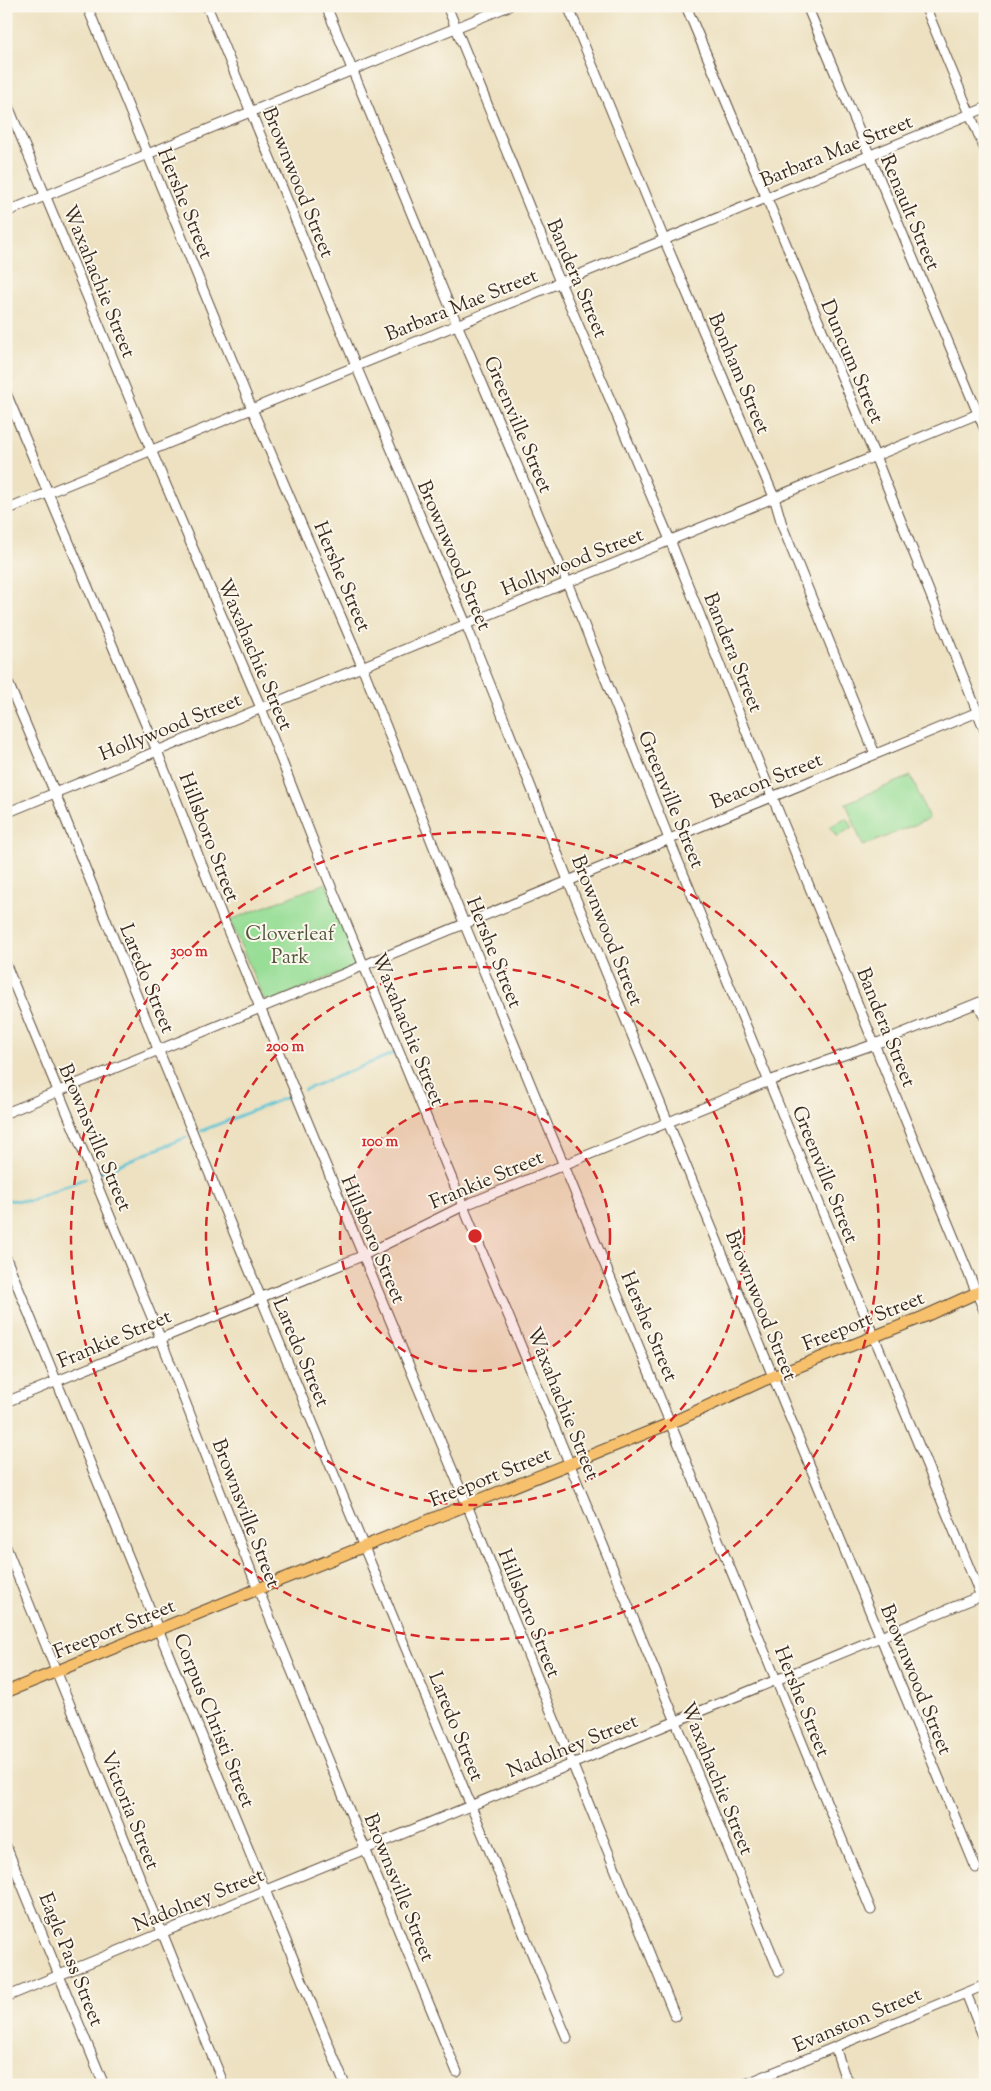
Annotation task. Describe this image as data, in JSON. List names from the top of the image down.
{
  "streets": {
    "main road": ["Freeport Street"],
    "street": [
      "Barbara Mae Street",
      "Brownwood Street",
      "Hershe Street",
      "Renault Street",
      "Bandera Street",
      "Waxahachie Street",
      "Duncum Street",
      "Bonham Street",
      "Greenville Street",
      "Hollywood Street",
      "Beacon Street",
      "Hillsboro Street",
      "Laredo Street",
      "Brownsville Street",
      "Frankie Street",
      "Corpus Christi Street",
      "Nadolney Street",
      "Victoria Street",
      "Eagle Pass Street",
      "Evanston Street"
    ]
  },
  "crossings": [
    ["Barbara Mae Street", "Brownwood Street"],
    ["Barbara Mae Street", "Hershe Street"],
    ["Barbara Mae Street", "Renault Street"],
    ["Barbara Mae Street", "Bandera Street"],
    ["Barbara Mae Street", "Waxahachie Street"],
    ["Barbara Mae Street", "Duncum Street"],
    ["Barbara Mae Street", "Bonham Street"],
    ["Barbara Mae Street", "Greenville Street"],
    ["Barbara Mae Street", "Hillsboro Street"],
    ["Brownwood Street", "Hollywood Street"],
    ["Brownwood Street", "Beacon Street"],
    ["Brownwood Street", "Frankie Street"],
    ["Brownwood Street", "Freeport Street"],
    ["Brownwood Street", "Nadolney Street"],
    ["Hershe Street", "Hollywood Street"],
    ["Hershe Street", "Beacon Street"],
    ["Hershe Street", "Frankie Street"],
    ["Hershe Street", "Freeport Street"],
    ["Hershe Street", "Nadolney Street"],
    ["Renault Street", "Hollywood Street"],
    ["Bandera Street", "Hollywood Street"],
    ["Bandera Street", "Beacon Street"],
    ["Bandera Street", "Frankie Street"],
    ["Bandera Street", "Freeport Street"],
    ["Waxahachie Street", "Hollywood Street"],
    ["Waxahachie Street", "Beacon Street"],
    ["Waxahachie Street", "Frankie Street"],
    ["Waxahachie Street", "Freeport Street"],
    ["Waxahachie Street", "Nadolney Street"],
    ["Duncum Street", "Hollywood Street"],
    ["Duncum Street", "Beacon Street"],
    ["Bonham Street", "Hollywood Street"],
    ["Bonham Street", "Beacon Street"],
    ["Greenville Street", "Hollywood Street"],
    ["Greenville Street", "Beacon Street"],
    ["Greenville Street", "Frankie Street"],
    ["Greenville Street", "Freeport Street"],
    ["Greenville Street", "Nadolney Street"],
    ["Hollywood Street", "Hillsboro Street"],
    ["Hollywood Street", "Laredo Street"],
    ["Beacon Street", "Hillsboro Street"],
    ["Beacon Street", "Laredo Street"],
    ["Beacon Street", "Brownsville Street"],
    ["Hillsboro Street", "Frankie Street"],
    ["Hillsboro Street", "Freeport Street"],
    ["Hillsboro Street", "Nadolney Street"],
    ["Laredo Street", "Frankie Street"],
    ["Laredo Street", "Freeport Street"],
    ["Laredo Street", "Nadolney Street"],
    ["Brownsville Street", "Frankie Street"],
    ["Brownsville Street", "Freeport Street"],
    ["Brownsville Street", "Nadolney Street"],
    ["Frankie Street", "Corpus Christi Street"],
    ["Freeport Street", "Corpus Christi Street"],
    ["Freeport Street", "Victoria Street"],
    ["Corpus Christi Street", "Nadolney Street"],
    ["Nadolney Street", "Victoria Street"],
    ["Nadolney Street", "Eagle Pass Street"]
  ],
  "parks": ["Cloverleaf Park"],
  "rings": ["300 m", "200 m", "100 m"]
}
